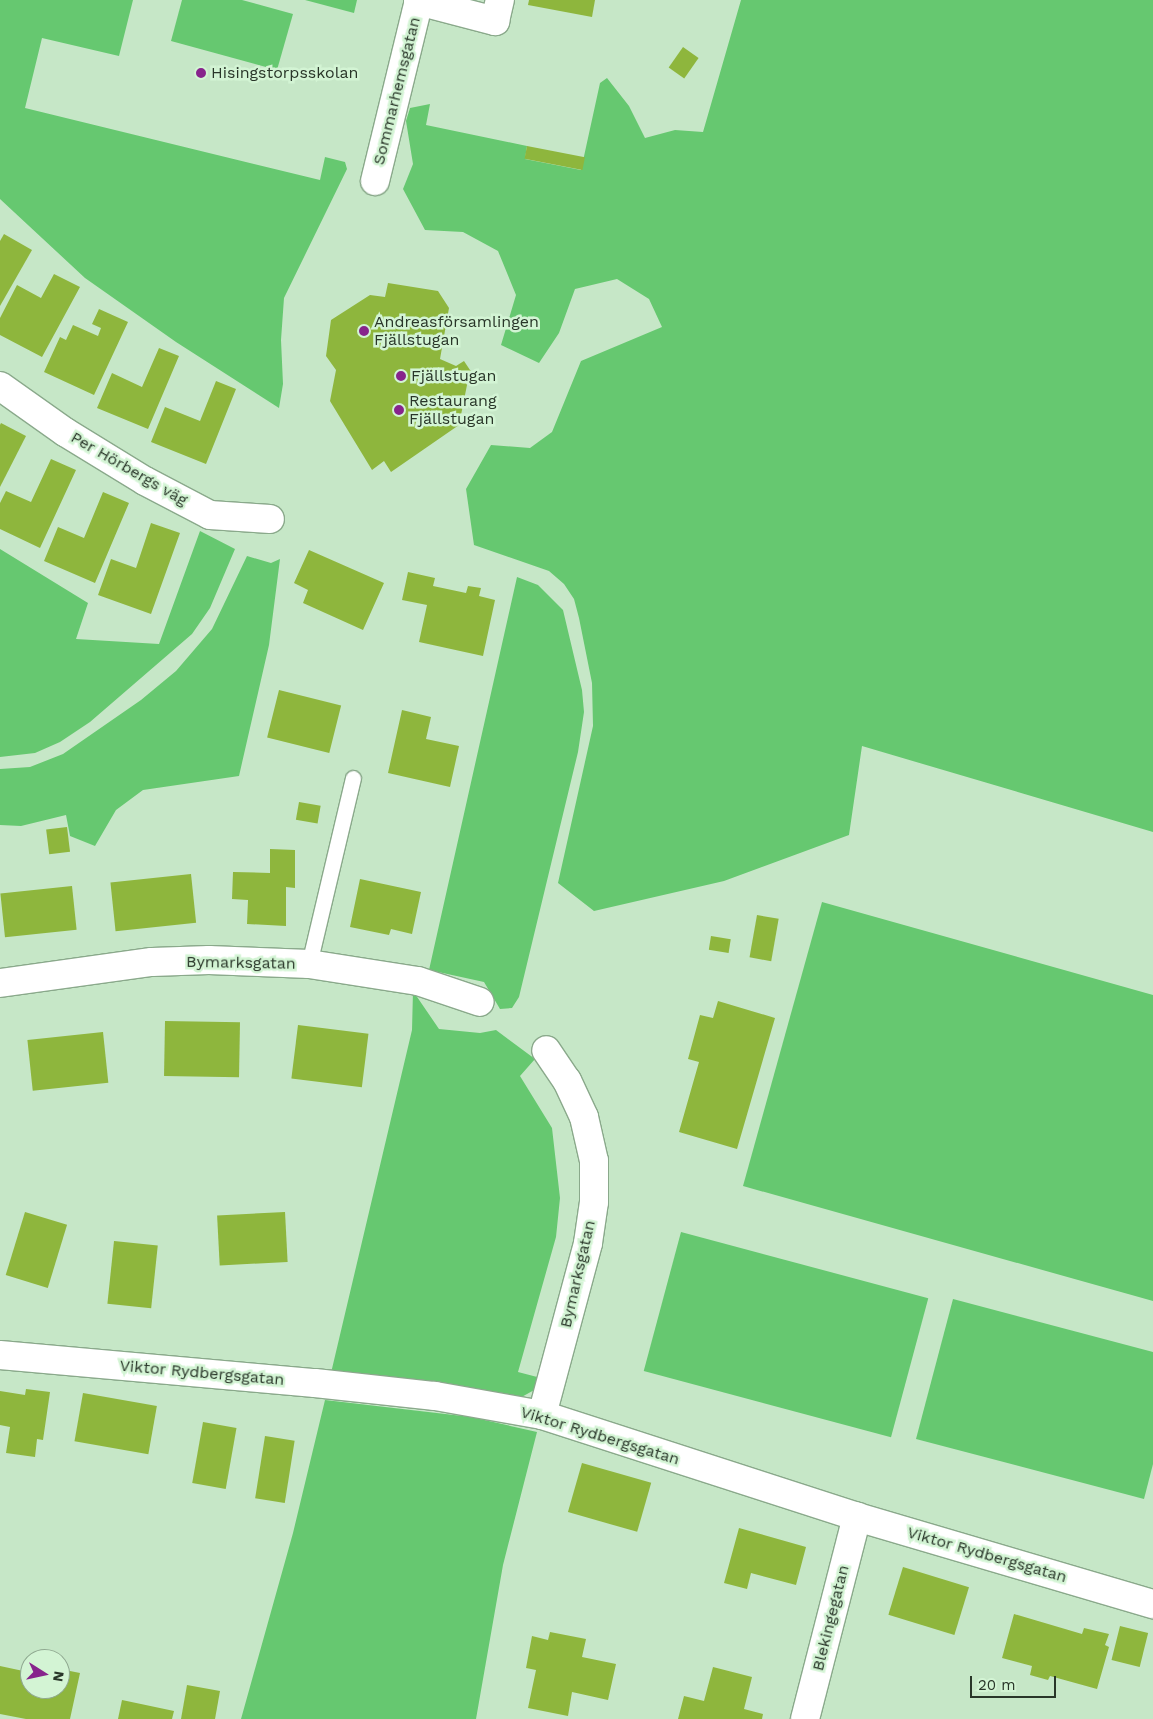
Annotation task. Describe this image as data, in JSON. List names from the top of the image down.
{
  "streets": {
    "street": [
      "Sommarhemsgatan",
      "Per Hörbergs väg",
      "Bymarksgatan",
      "Viktor Rydbergsgatan",
      "Blekingegatan"
    ]
  },
  "crossings": [
    ["Bymarksgatan", "Viktor Rydbergsgatan"],
    ["Viktor Rydbergsgatan", "Blekingegatan"]
  ],
  "places": [
    "Hisingstorpsskolan",
    "Andreasförsamlingen Fjällstugan",
    "Fjällstugan",
    "Restaurang Fjällstugan"
  ],
  "scale_bar": "20 m",
  "north": "right"
}
